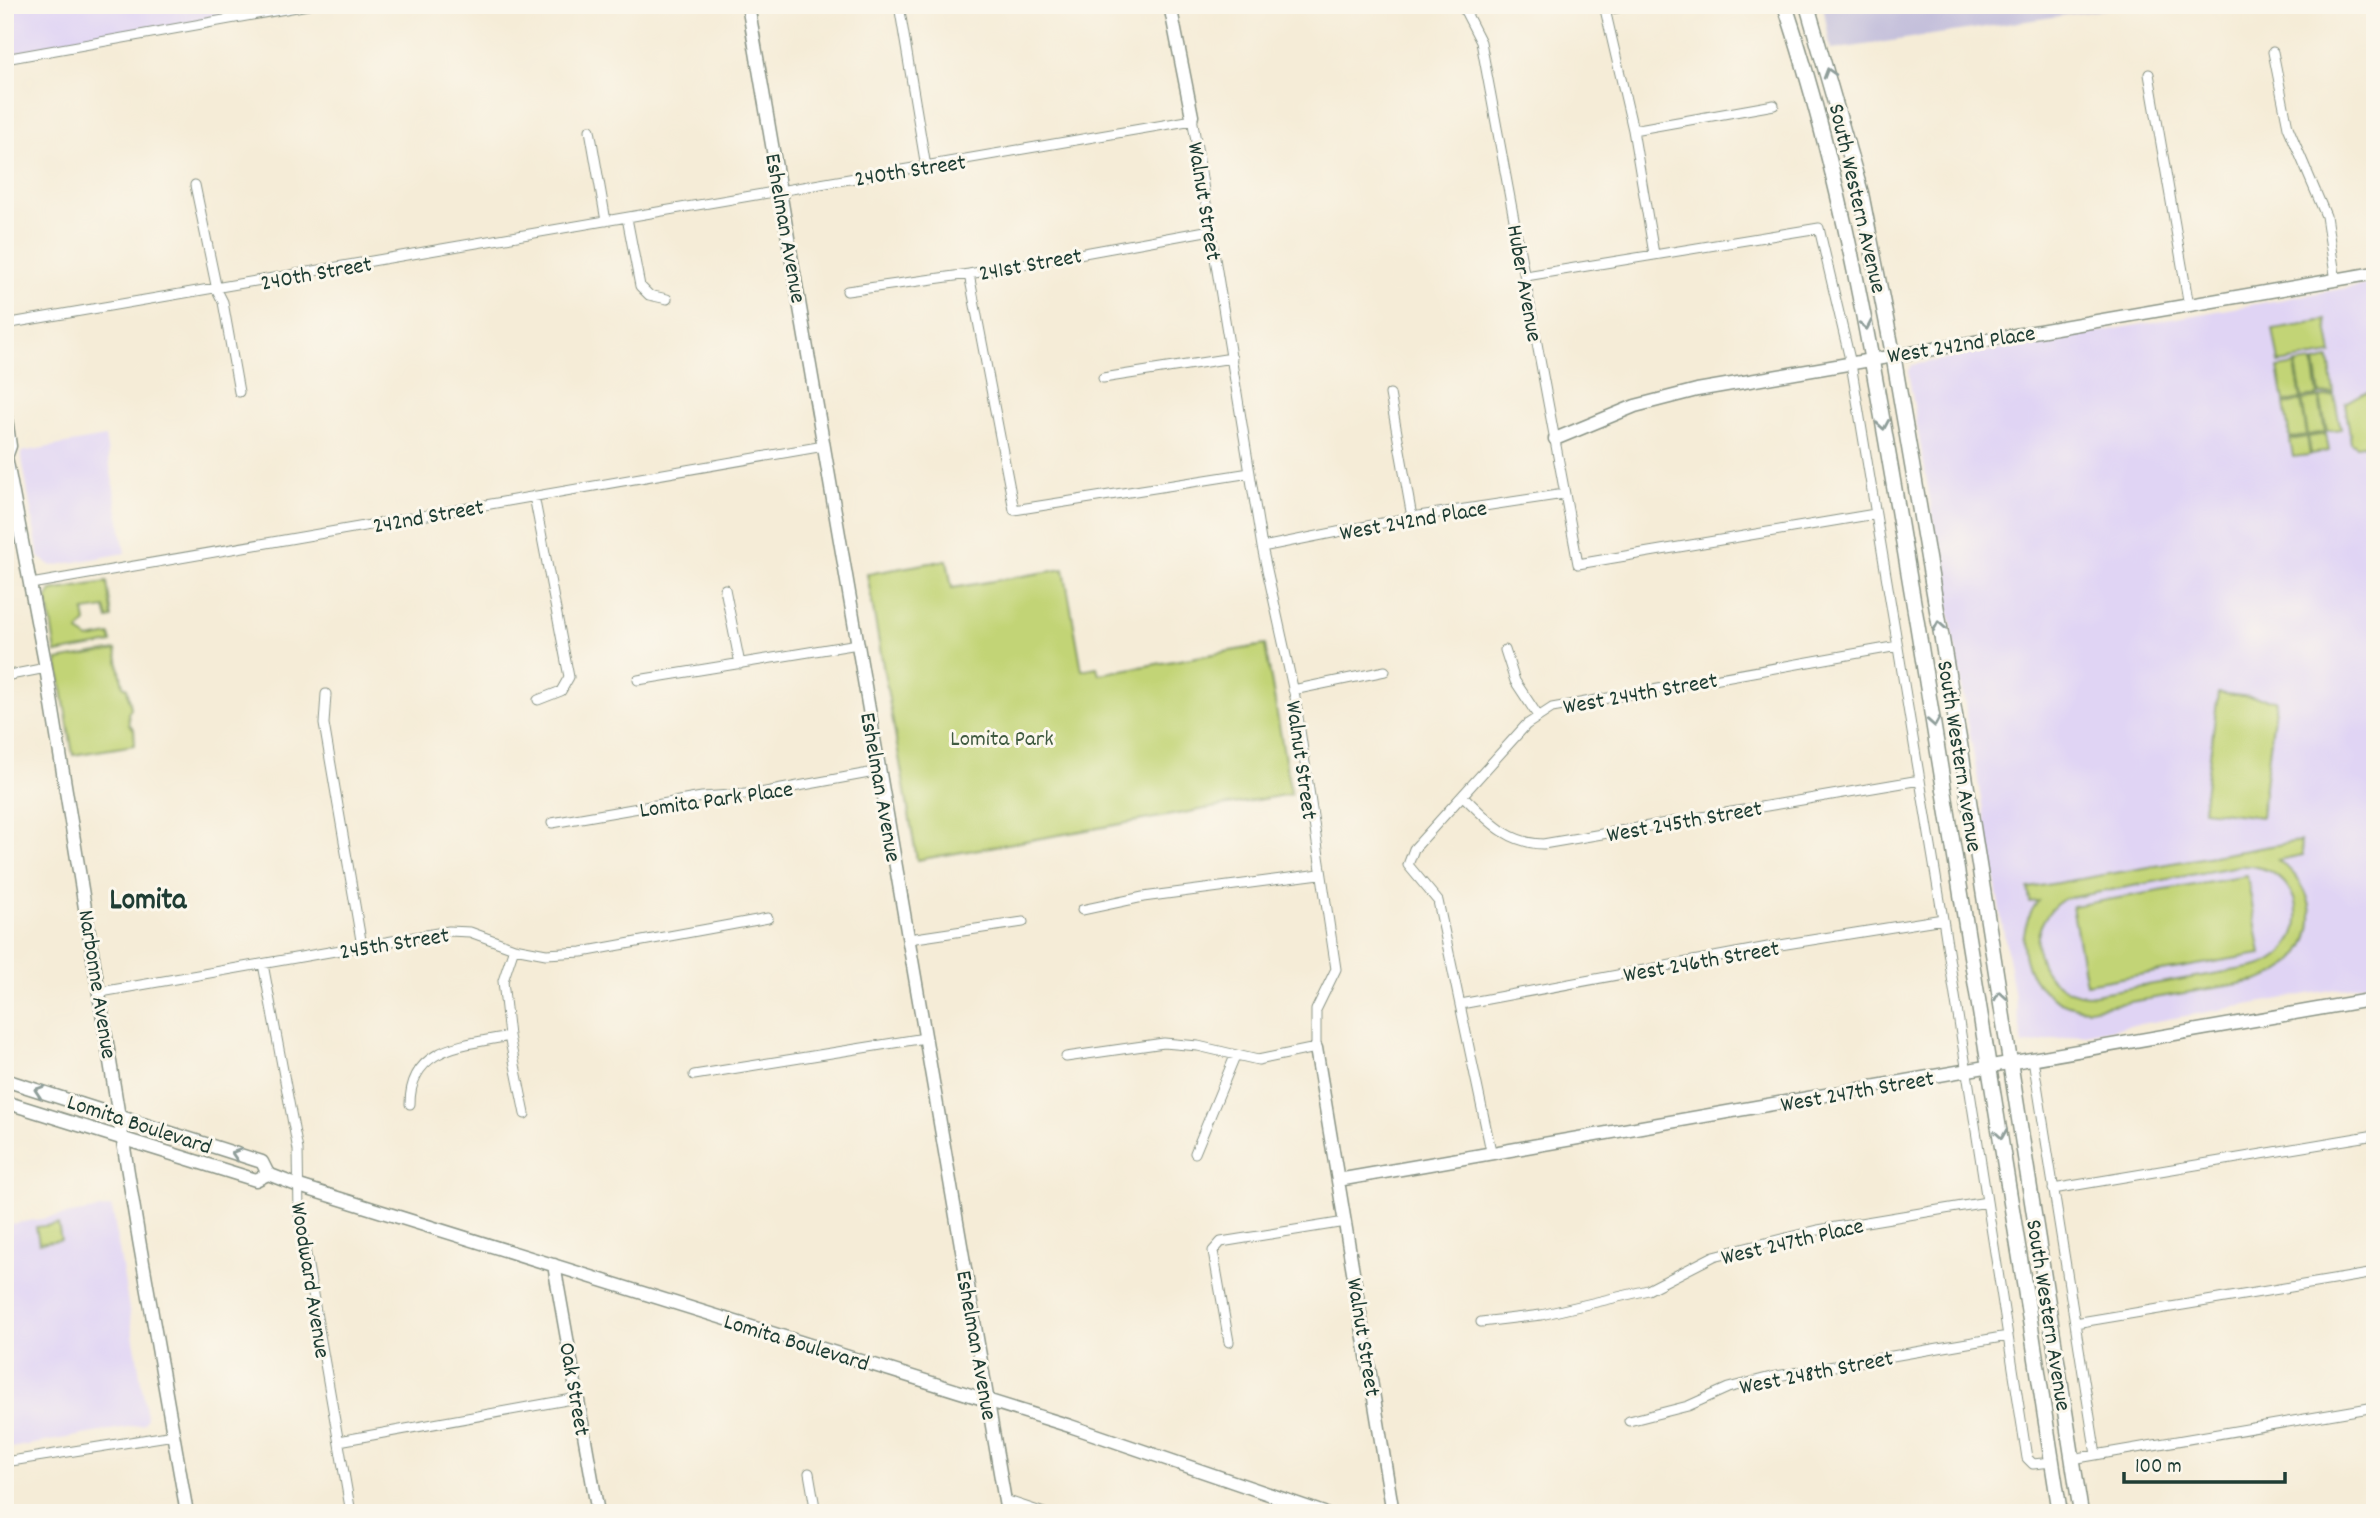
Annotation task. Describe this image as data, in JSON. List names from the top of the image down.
{
  "streets": {
    "main road": ["South Western Avenue"],
    "street": [
      "240th Street",
      "Walnut Street",
      "Eshelman Avenue",
      "241st Street",
      "Huber Avenue",
      "West 242nd Place",
      "242nd Street",
      "West 244th Street",
      "Lomita Park Place",
      "West 245th Street",
      "245th Street",
      "West 246th Street",
      "Narbonne Avenue",
      "West 247th Street",
      "Lomita Boulevard",
      "West 247th Place",
      "Woodward Avenue",
      "West 248th Street",
      "Oak Street"
    ]
  },
  "crossings": [
    ["240th Street", "Walnut Street"],
    ["240th Street", "Eshelman Avenue"],
    ["South Western Avenue", "Huber Avenue"],
    ["South Western Avenue", "West 242nd Place"],
    ["South Western Avenue", "West 244th Street"],
    ["South Western Avenue", "West 245th Street"],
    ["South Western Avenue", "West 246th Street"],
    ["South Western Avenue", "West 247th Street"],
    ["South Western Avenue", "West 247th Place"],
    ["South Western Avenue", "West 248th Street"],
    ["Walnut Street", "241st Street"],
    ["Walnut Street", "West 242nd Place"],
    ["Walnut Street", "West 247th Street"],
    ["Eshelman Avenue", "242nd Street"],
    ["Eshelman Avenue", "Lomita Park Place"],
    ["Eshelman Avenue", "Lomita Boulevard"],
    ["Huber Avenue", "West 242nd Place"],
    ["242nd Street", "Narbonne Avenue"],
    ["West 244th Street", "West 245th Street"],
    ["West 244th Street", "West 246th Street"],
    ["245th Street", "Narbonne Avenue"],
    ["245th Street", "Woodward Avenue"],
    ["Narbonne Avenue", "Lomita Boulevard"],
    ["Lomita Boulevard", "Woodward Avenue"],
    ["Lomita Boulevard", "Oak Street"]
  ],
  "districts": ["Lomita"],
  "parks": ["Lomita Park"],
  "scale_bar": "100 m"
}
